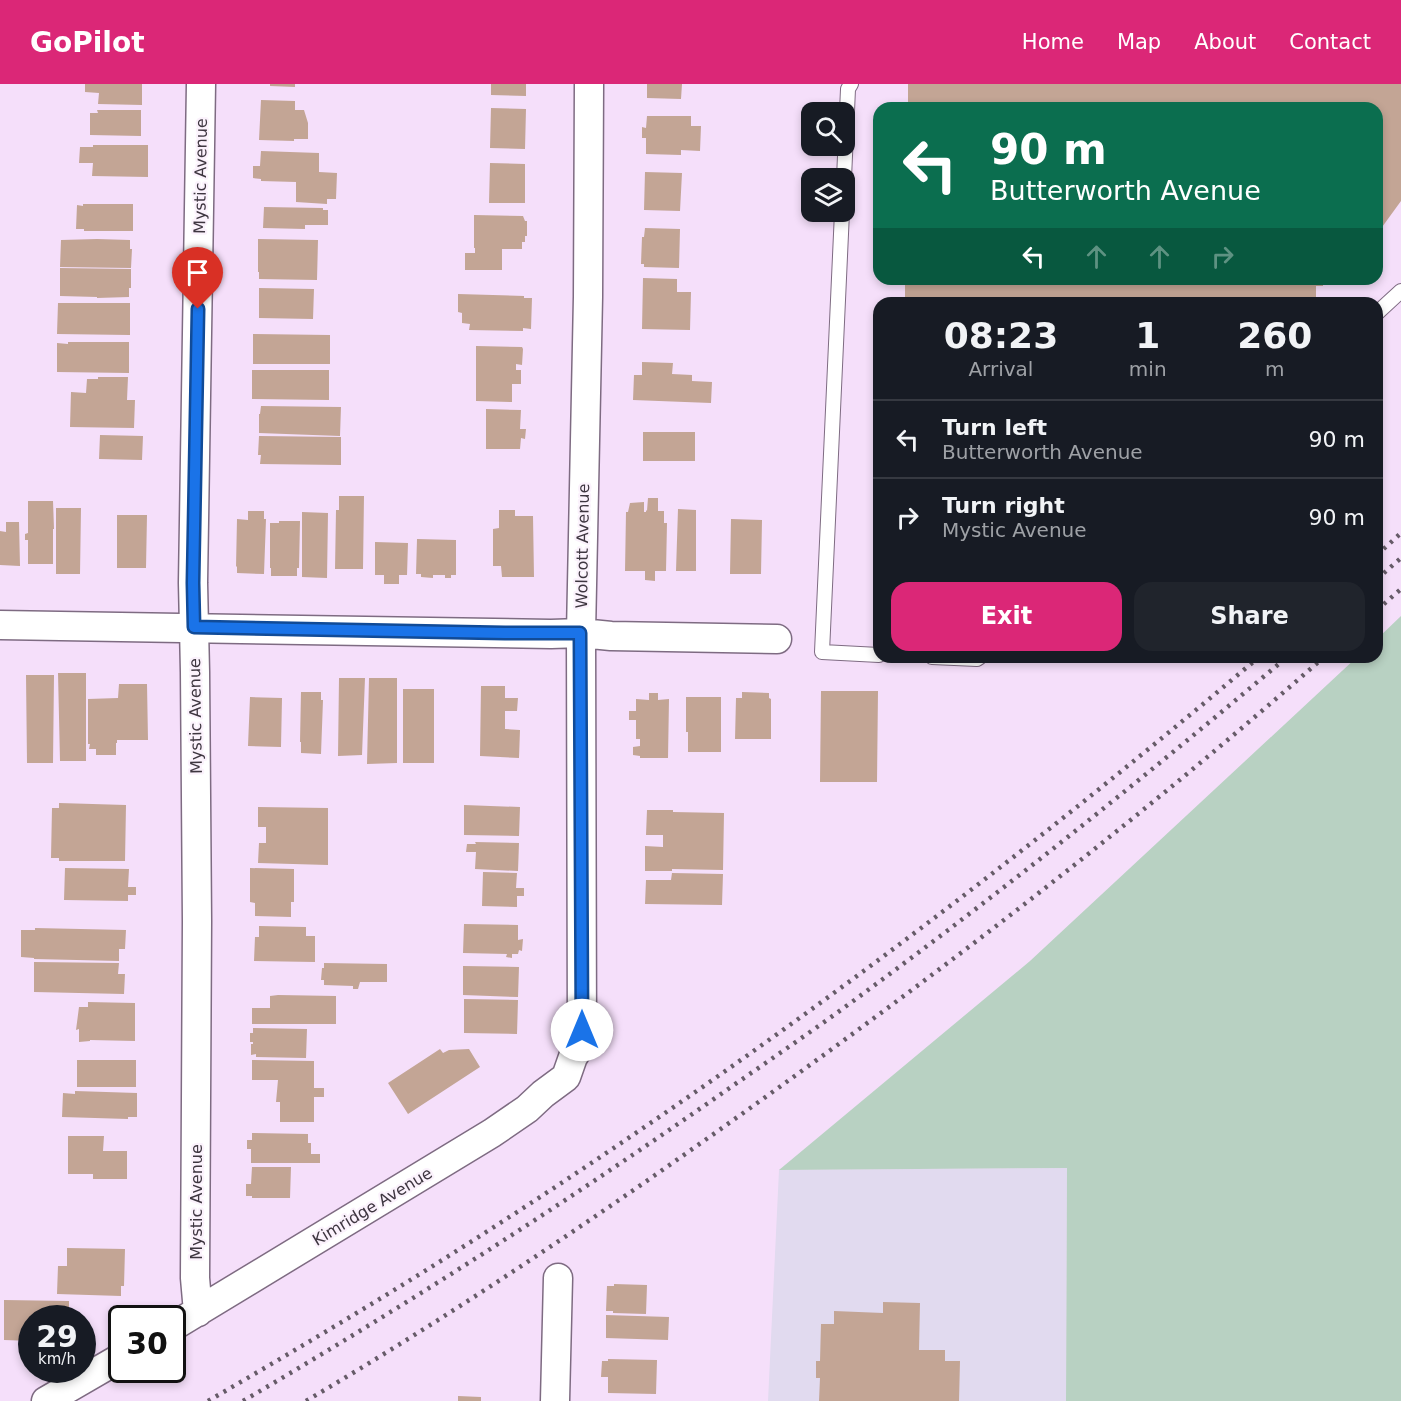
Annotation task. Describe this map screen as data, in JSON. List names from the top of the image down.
{
  "streets": {
    "street": ["Mystic Avenue", "Wolcott Avenue", "Kimridge Avenue"]
  },
  "crossings": [
    ["Mystic Avenue", "Kimridge Avenue"],
    ["Wolcott Avenue", "Kimridge Avenue"]
  ],
  "page": {
    "header": "GoPilot",
    "nav": [
      "Home",
      "Map",
      "About",
      "Contact"
    ],
    "turn": ["90 m", "Butterworth Avenue"],
    "eta": [
      "08:23",
      "Arrival",
      "1",
      "min",
      "260",
      "m"
    ],
    "list": [
      {
        "name": "Turn left",
        "note": "Butterworth Avenue",
        "value": "90 m"
      },
      {
        "name": "Turn right",
        "note": "Mystic Avenue",
        "value": "90 m"
      }
    ],
    "buttons": ["Exit", "Share"],
    "speed": "29 km/h",
    "limit": "30"
  }
}
